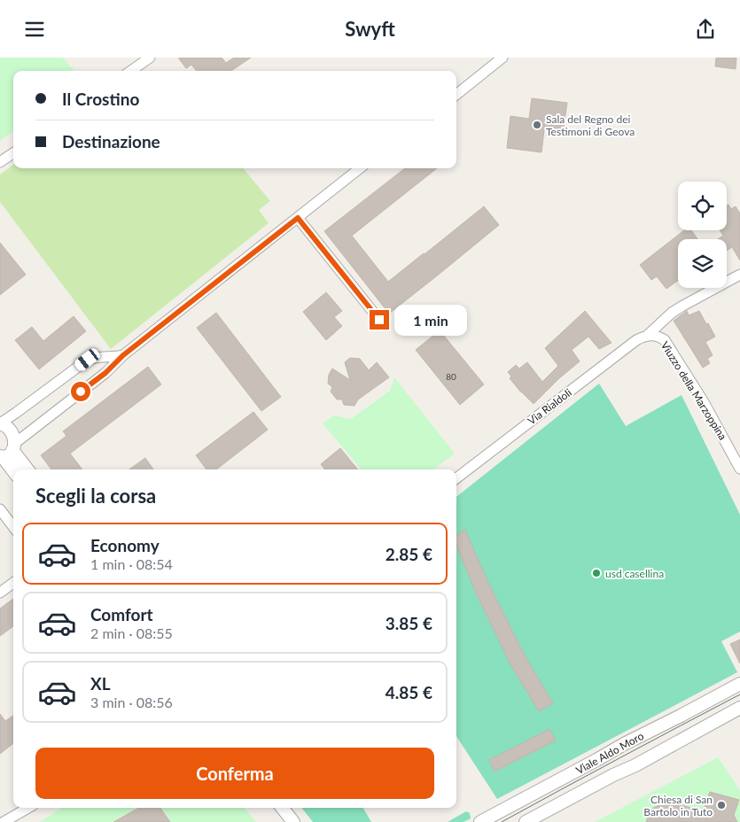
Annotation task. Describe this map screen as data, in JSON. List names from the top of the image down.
{
  "streets": {
    "street": ["Viuzzo della Marzoppina", "Via Rialdoli", "Viale Aldo Moro"]
  },
  "crossings": [
    ["Viuzzo della Marzoppina", "Via Rialdoli"]
  ],
  "places": ["Sala del Regno dei Testimoni di Geova", "usd casellina", "Chiesa di San Bartolo in Tuto"],
  "house_numbers": ["80"],
  "page": {
    "header": "Swyft",
    "banner": ["Il Crostino", "Destinazione"],
    "bubble": "1 min",
    "heading": "Scegli la corsa",
    "list": [
      {
        "name": "Economy",
        "note": "1 min · 08:54",
        "value": "2.85 €"
      },
      {
        "name": "Comfort",
        "note": "2 min · 08:55",
        "value": "3.85 €"
      },
      {
        "name": "XL",
        "note": "3 min · 08:56",
        "value": "4.85 €"
      }
    ],
    "buttons": "Conferma"
  }
}
